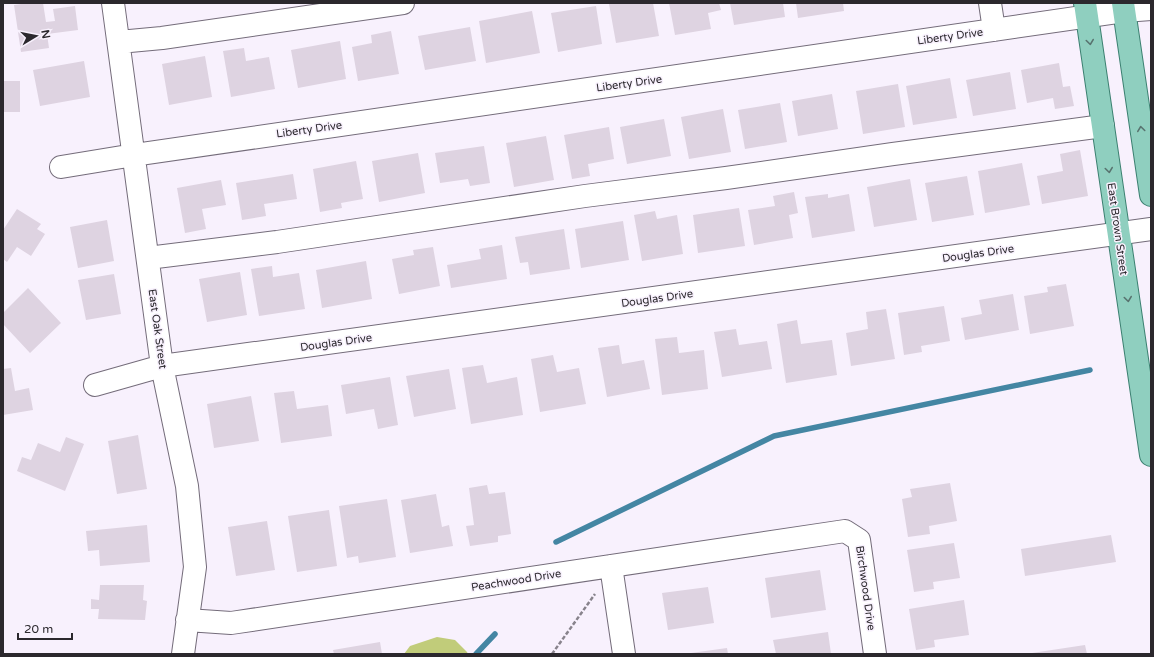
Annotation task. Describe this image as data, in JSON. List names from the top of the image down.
{
  "streets": {
    "main road": ["East Brown Street"],
    "street": [
      "Liberty Drive",
      "Douglas Drive",
      "East Oak Street",
      "Peachwood Drive",
      "Birchwood Drive"
    ]
  },
  "crossings": [
    ["Liberty Drive", "East Brown Street"],
    ["Liberty Drive", "East Oak Street"],
    ["East Brown Street", "Douglas Drive"],
    ["Douglas Drive", "East Oak Street"],
    ["East Oak Street", "Peachwood Drive"],
    ["Peachwood Drive", "Birchwood Drive"]
  ],
  "scale_bar": "20 m",
  "north": "right"
}
